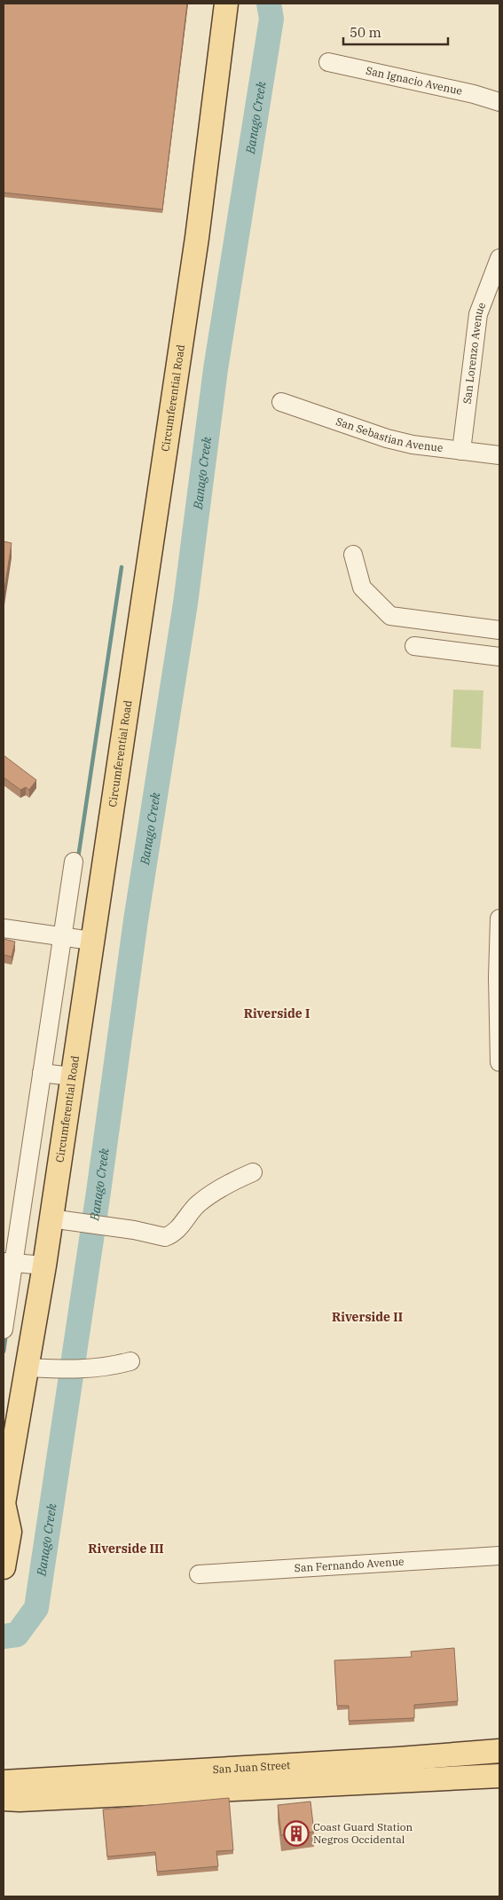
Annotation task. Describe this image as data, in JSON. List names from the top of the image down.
{
  "streets": {
    "main road": ["Circumferential Road", "San Juan Street"],
    "street": [
      "San Ignacio Avenue",
      "San Lorenzo Avenue",
      "San Sebastian Avenue",
      "San Fernando Avenue"
    ]
  },
  "crossings": [
    ["San Lorenzo Avenue", "San Sebastian Avenue"]
  ],
  "districts": ["Riverside I", "Riverside II", "Riverside III"],
  "water": ["Banago Creek"],
  "places": {
    "building": ["Coast Guard Station Negros Occidental"]
  },
  "scale_bar": "50 m"
}
